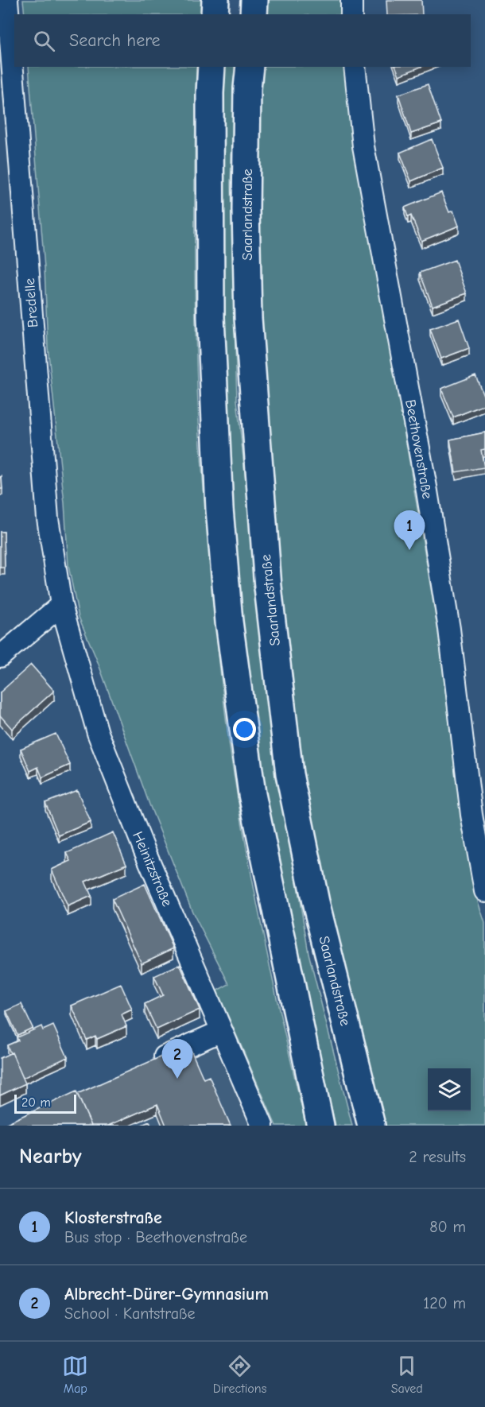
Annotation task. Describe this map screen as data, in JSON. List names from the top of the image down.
{
  "streets": {
    "highway": ["Saarlandstraße"],
    "street": ["Bredelle", "Beethovenstraße", "Heinitzstraße"]
  },
  "crossings": [
    ["Bredelle", "Heinitzstraße"]
  ],
  "scale_bar": "20 m",
  "page": {
    "search": "Search here",
    "pins": ["1", "2"],
    "scale": "20 m",
    "heading": ["Nearby", "2 results"],
    "list": [
      {
        "mark": "1",
        "name": "Klosterstraße",
        "note": "Bus stop · Beethovenstraße",
        "value": "80 m"
      },
      {
        "mark": "2",
        "name": "Albrecht-Dürer-Gymnasium",
        "note": "School · Kantstraße",
        "value": "120 m"
      }
    ],
    "nav": ["Map", "Directions", "Saved"]
  }
}
